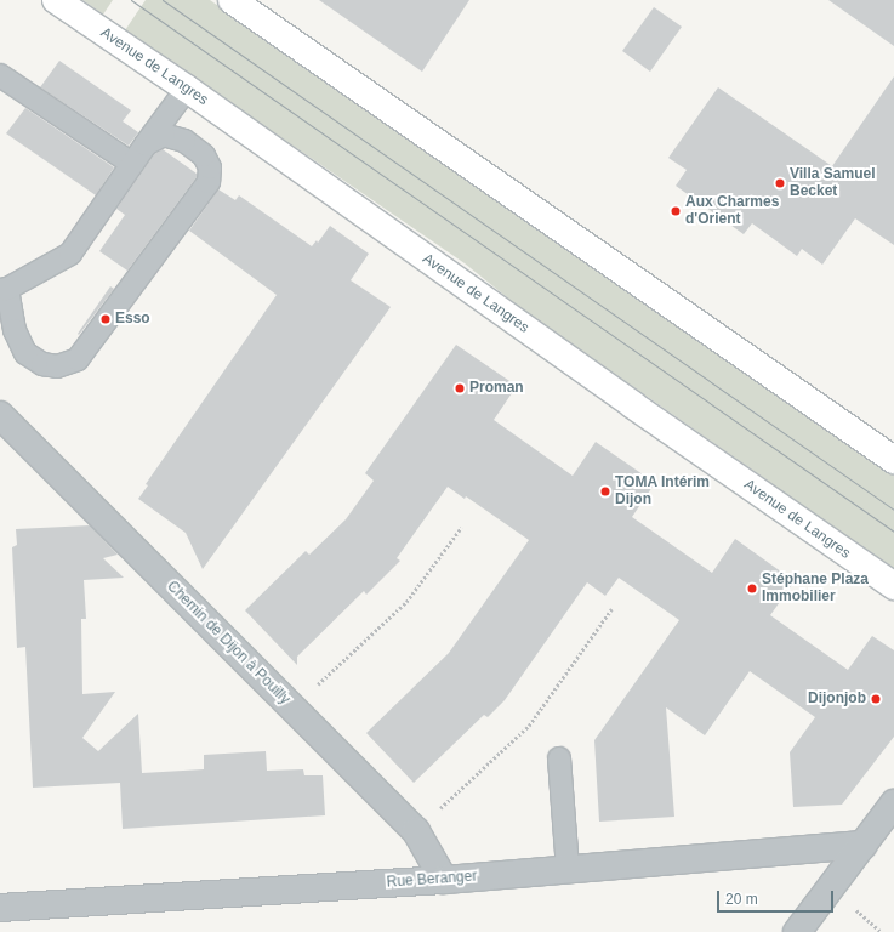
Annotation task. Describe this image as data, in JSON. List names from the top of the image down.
{
  "streets": {
    "main road": ["Avenue de Langres"],
    "street": ["Chemin de Dijon à Pouilly", "Rue Beranger"]
  },
  "crossings": [
    ["Chemin de Dijon à Pouilly", "Rue Beranger"]
  ],
  "places": [
    "Villa Samuel Becket",
    "Aux Charmes d'Orient",
    "Esso",
    "Proman",
    "TOMA Intérim Dijon",
    "Stéphane Plaza Immobilier",
    "Dijonjob"
  ],
  "scale_bar": "20 m"
}
